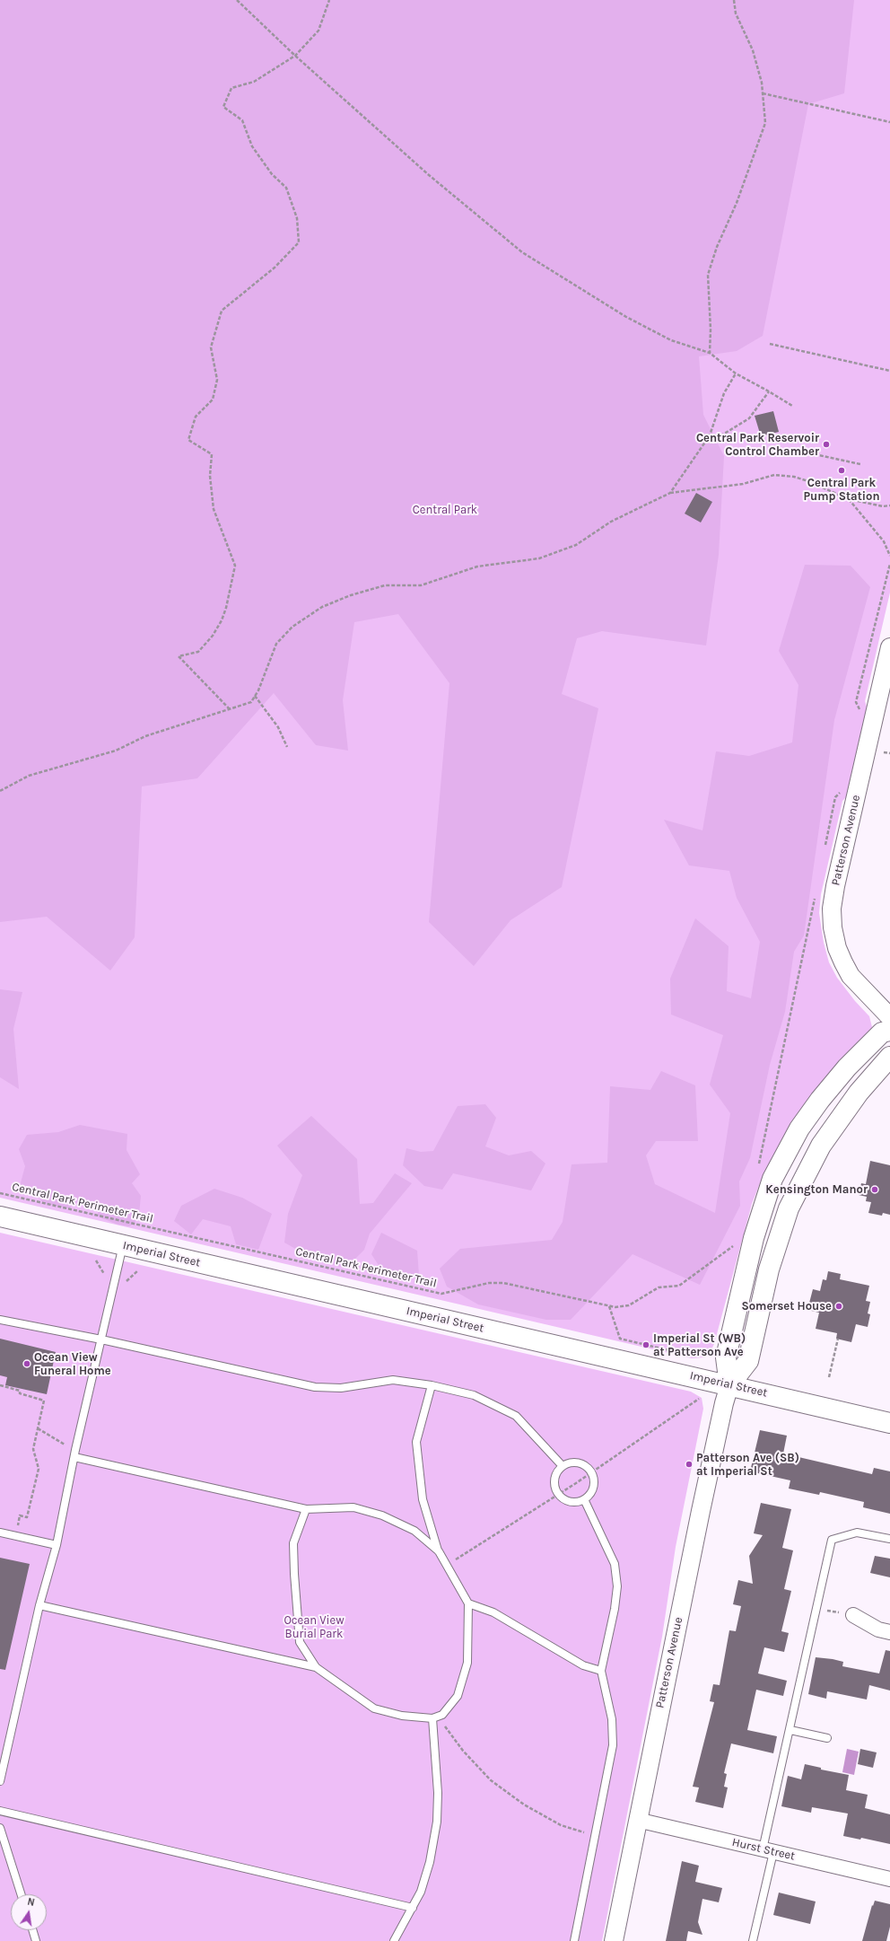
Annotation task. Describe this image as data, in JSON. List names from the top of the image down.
{
  "streets": {
    "main road": ["Imperial Street"],
    "street": ["Patterson Avenue", "Hurst Street"],
    "path": ["Central Park Perimeter Trail"]
  },
  "crossings": [
    ["Patterson Avenue", "Imperial Street"],
    ["Patterson Avenue", "Hurst Street"]
  ],
  "parks": ["Central Park", "Ocean View Burial Park"],
  "places": [
    "Central Park Reservoir Control Chamber",
    "Central Park Pump Station",
    "Kensington Manor",
    "Somerset House",
    "Imperial St (WB) at Patterson Ave",
    "Ocean View Funeral Home",
    "Patterson Ave (SB) at Imperial St"
  ],
  "north": "top"
}
